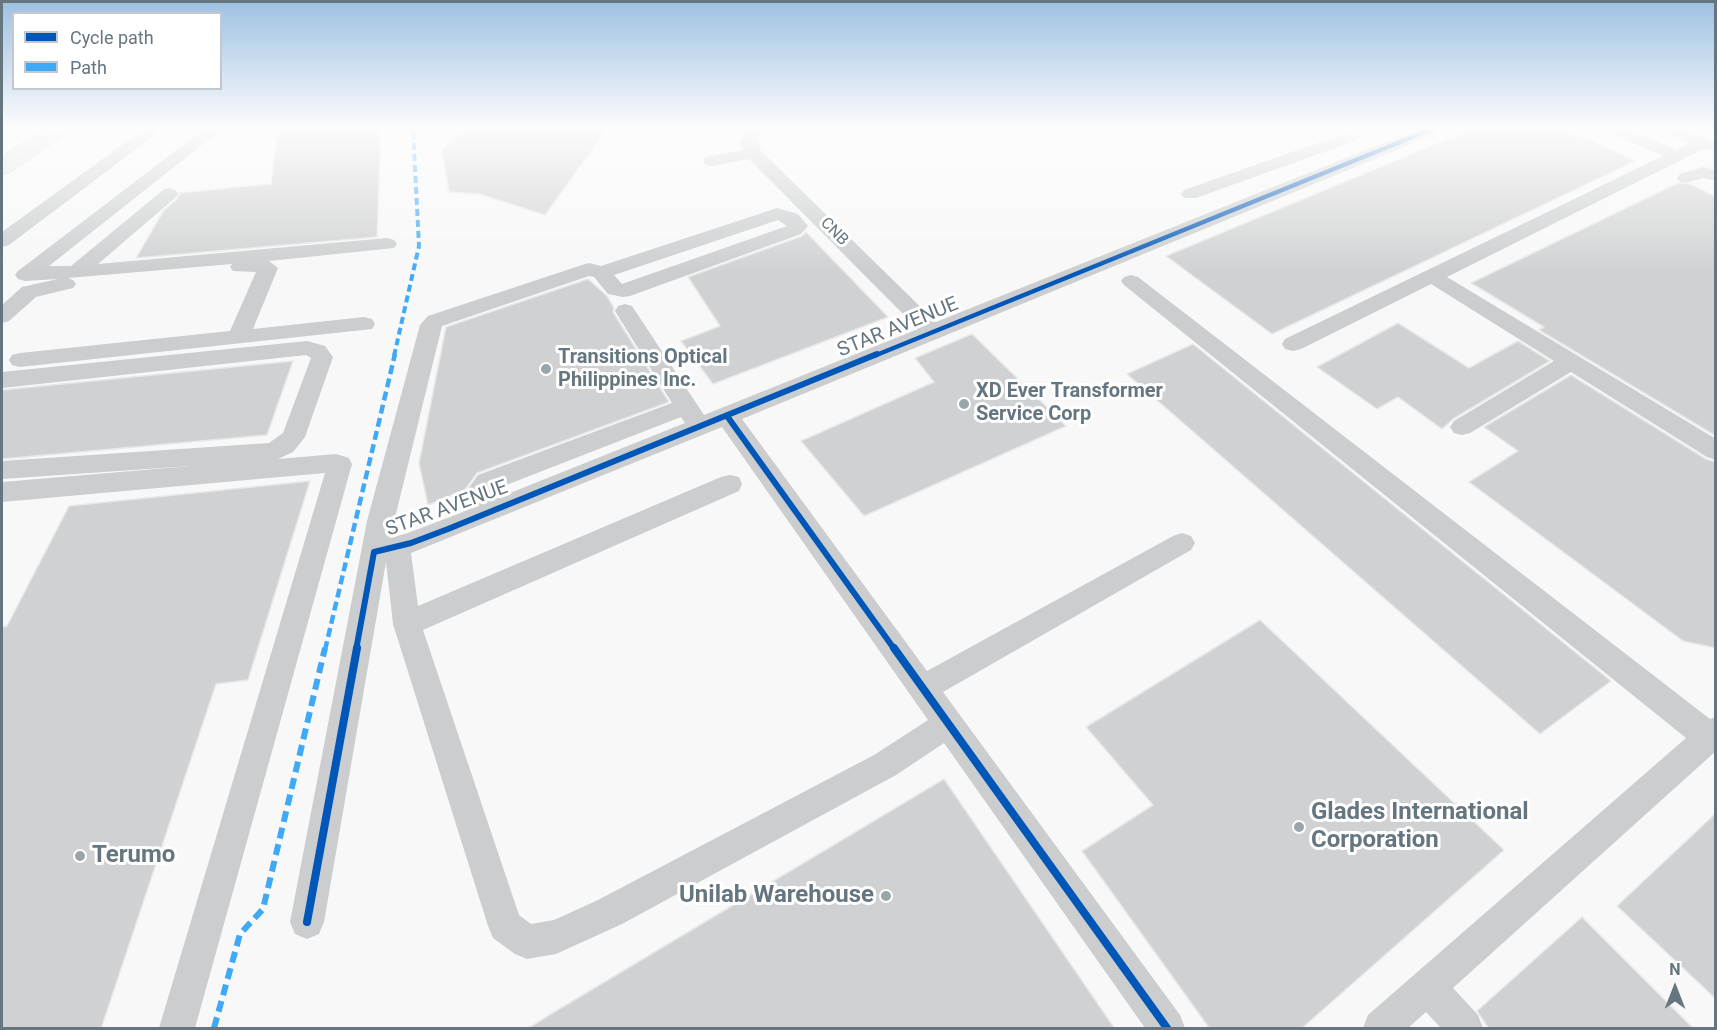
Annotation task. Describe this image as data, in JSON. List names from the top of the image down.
{
  "streets": {
    "street": ["CNB", "STAR AVENUE"]
  },
  "crossings": [
    ["CNB", "STAR AVENUE"]
  ],
  "places": [
    "Transitions Optical Philippines Inc.",
    "XD Ever Transformer Service Corp",
    "Glades International Corporation",
    "Terumo",
    "Unilab Warehouse"
  ],
  "legend": ["Cycle path", "Path"],
  "north": "top"
}
